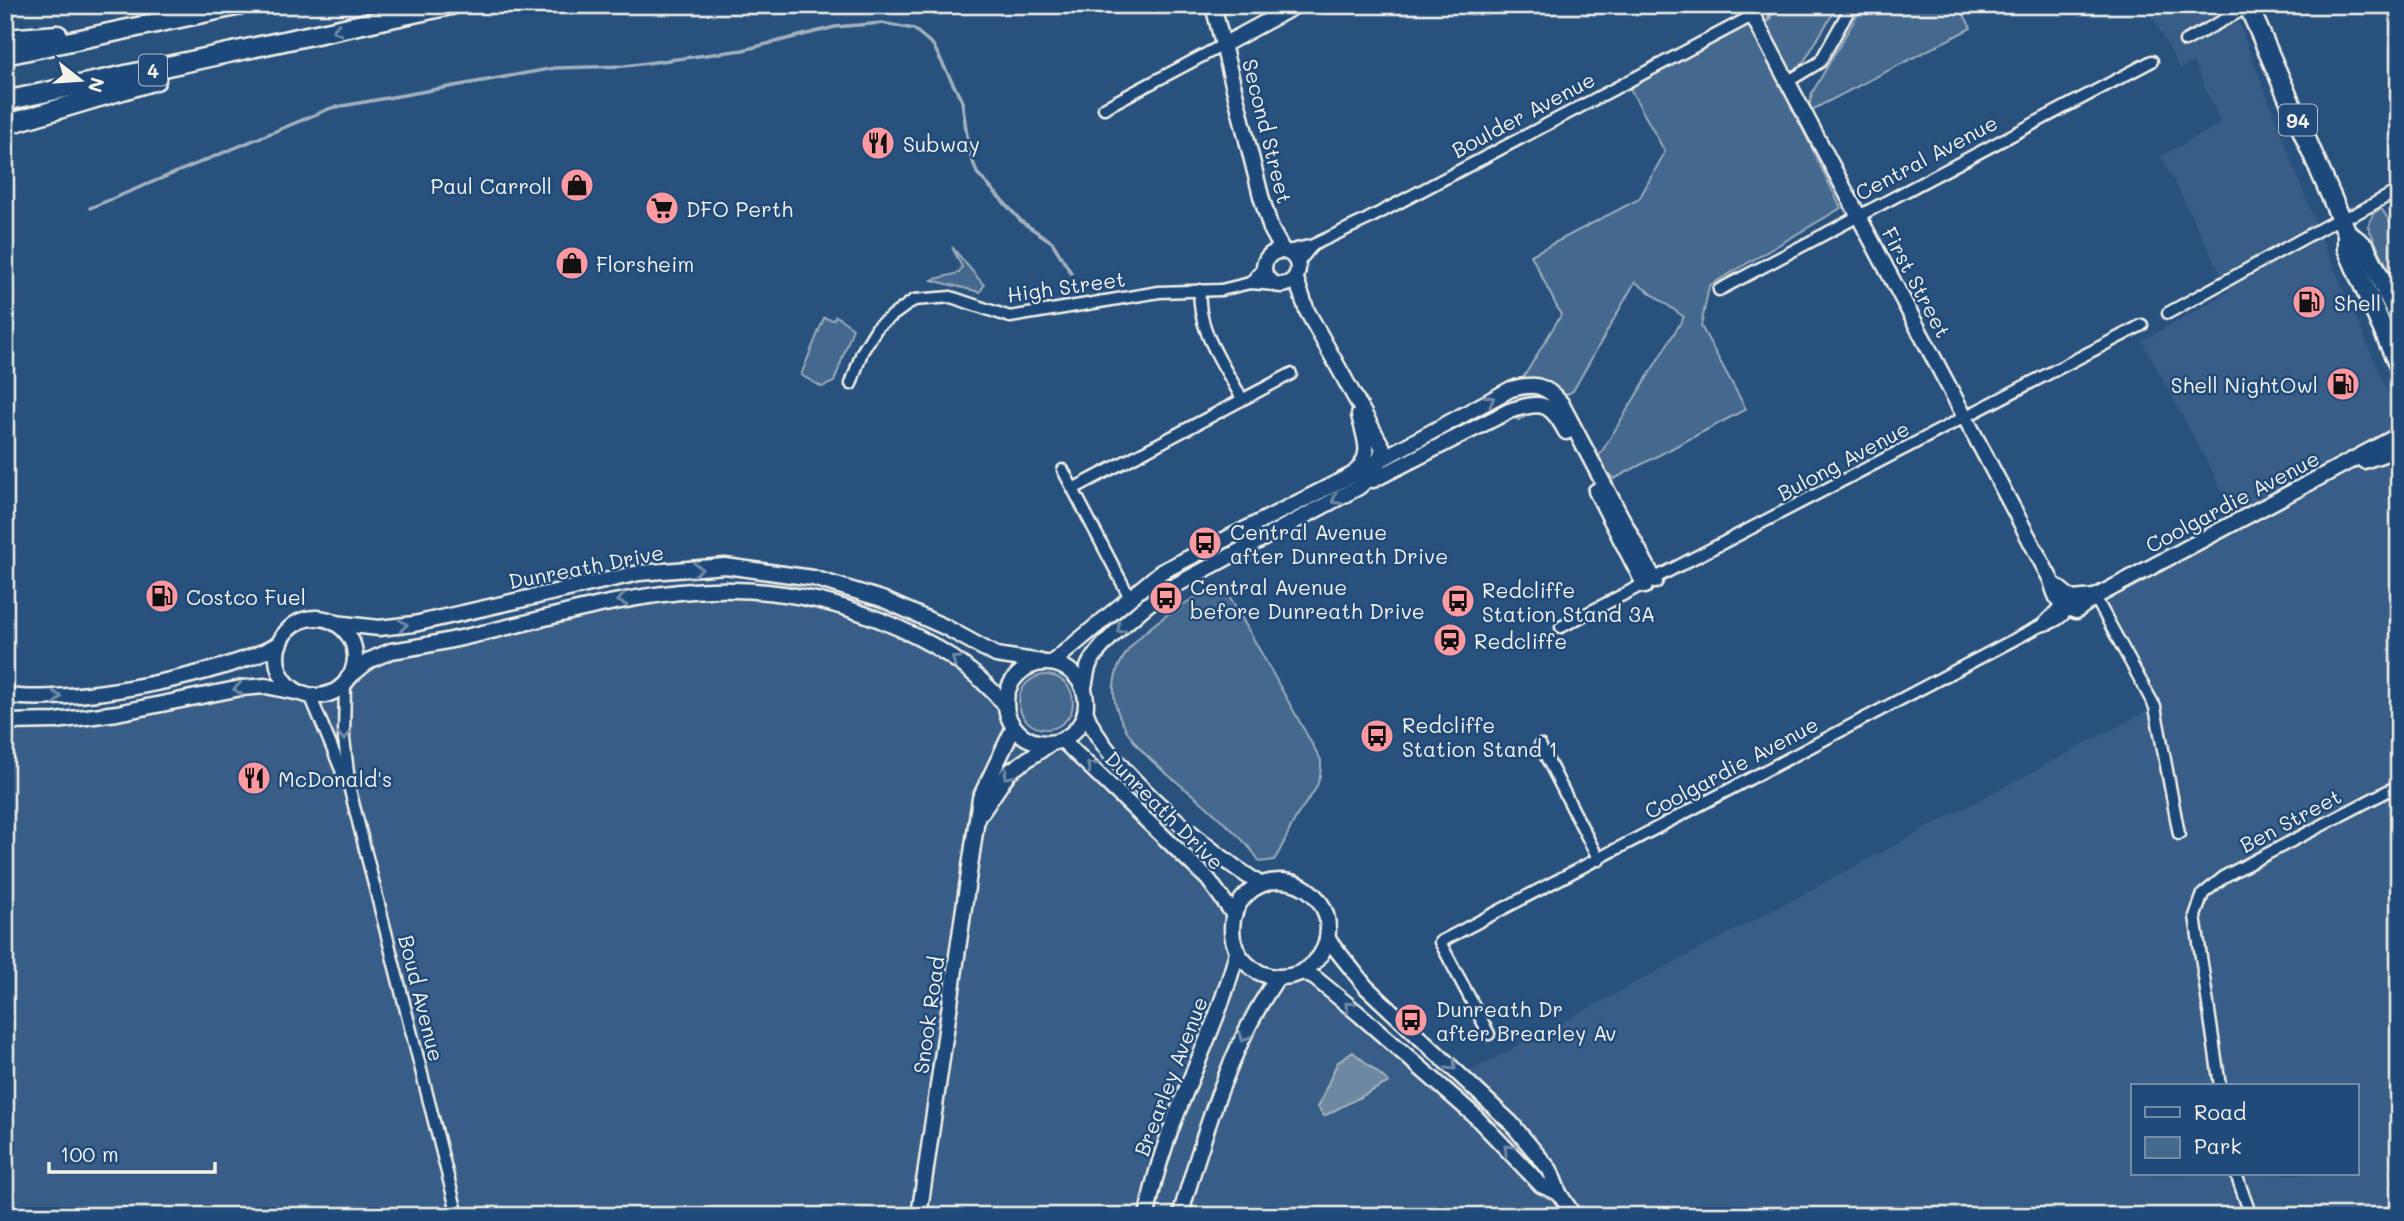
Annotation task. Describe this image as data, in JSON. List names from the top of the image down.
{
  "streets": {
    "highway": ["4", "94"],
    "main road": [
      "Second Street",
      "First Street",
      "Coolgardie Avenue",
      "Dunreath Drive",
      "Snook Road",
      "Brearley Avenue"
    ],
    "street": [
      "Boulder Avenue",
      "Central Avenue",
      "High Street",
      "Bulong Avenue",
      "Ben Street",
      "Boud Avenue"
    ]
  },
  "crossings": [
    ["Boulder Avenue", "Second Street"],
    ["Boulder Avenue", "First Street"],
    ["Second Street", "High Street"],
    ["Central Avenue", "First Street"],
    ["First Street", "Bulong Avenue"],
    ["First Street", "Coolgardie Avenue"],
    ["Dunreath Drive", "Boud Avenue"],
    ["Dunreath Drive", "Snook Road"],
    ["Dunreath Drive", "Brearley Avenue"]
  ],
  "places": {
    "restaurant": ["Subway", "McDonald's"],
    "shop": ["Paul Carroll", "Florsheim"],
    "supermarket": ["DFO Perth"],
    "fuel station": ["Shell", "Shell NightOwl", "Costco Fuel"],
    "bus stop": [
      "Central Avenue after Dunreath Drive",
      "Central Avenue before Dunreath Drive",
      "Redcliffe Station Stand 3A",
      "Redcliffe Station Stand 1",
      "Dunreath Dr after Brearley Av"
    ],
    "station": ["Redcliffe"]
  },
  "legend": ["Road", "Park"],
  "scale_bar": "100 m",
  "north": "right"
}
